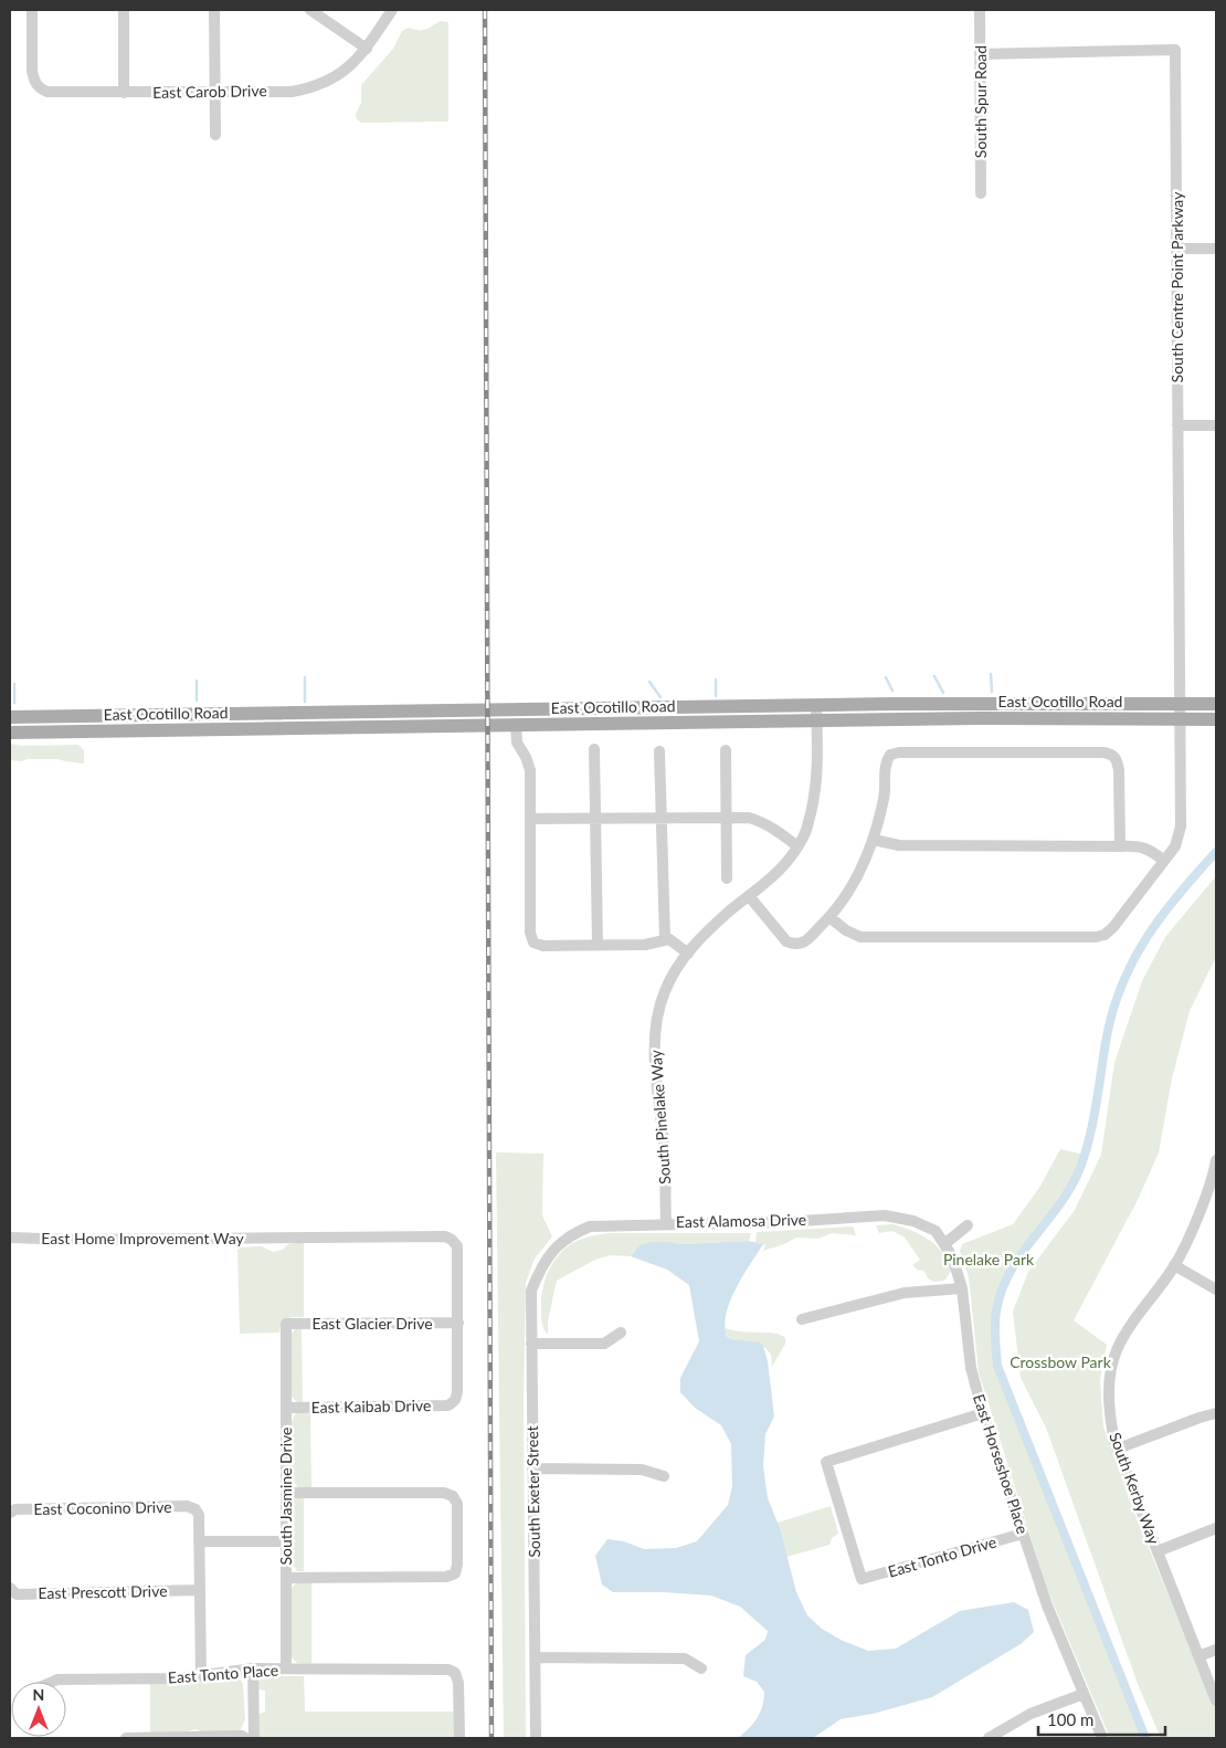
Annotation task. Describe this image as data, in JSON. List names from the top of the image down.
{
  "streets": {
    "main road": ["East Ocotillo Road"],
    "street": [
      "East Carob Drive",
      "South Spur Road",
      "South Centre Point Parkway",
      "South Pinelake Way",
      "East Alamosa Drive",
      "East Home Improvement Way",
      "East Glacier Drive",
      "East Kaibab Drive",
      "East Horseshoe Place",
      "South Kerby Way",
      "South Exeter Street",
      "South Jasmine Drive",
      "East Coconino Drive",
      "East Tonto Drive",
      "East Prescott Drive",
      "East Tonto Place"
    ]
  },
  "crossings": [
    ["South Spur Road", "South Centre Point Parkway"],
    ["South Centre Point Parkway", "East Ocotillo Road"],
    ["East Ocotillo Road", "South Pinelake Way"],
    ["South Pinelake Way", "East Alamosa Drive"],
    ["East Alamosa Drive", "East Horseshoe Place"],
    ["East Alamosa Drive", "South Exeter Street"],
    ["East Home Improvement Way", "East Glacier Drive"],
    ["East Home Improvement Way", "East Kaibab Drive"],
    ["East Glacier Drive", "East Kaibab Drive"],
    ["East Glacier Drive", "South Jasmine Drive"],
    ["East Kaibab Drive", "South Jasmine Drive"],
    ["East Horseshoe Place", "East Tonto Drive"],
    ["South Jasmine Drive", "East Tonto Place"]
  ],
  "parks": ["Pinelake Park", "Crossbow Park"],
  "scale_bar": "100 m",
  "north": "top"
}
